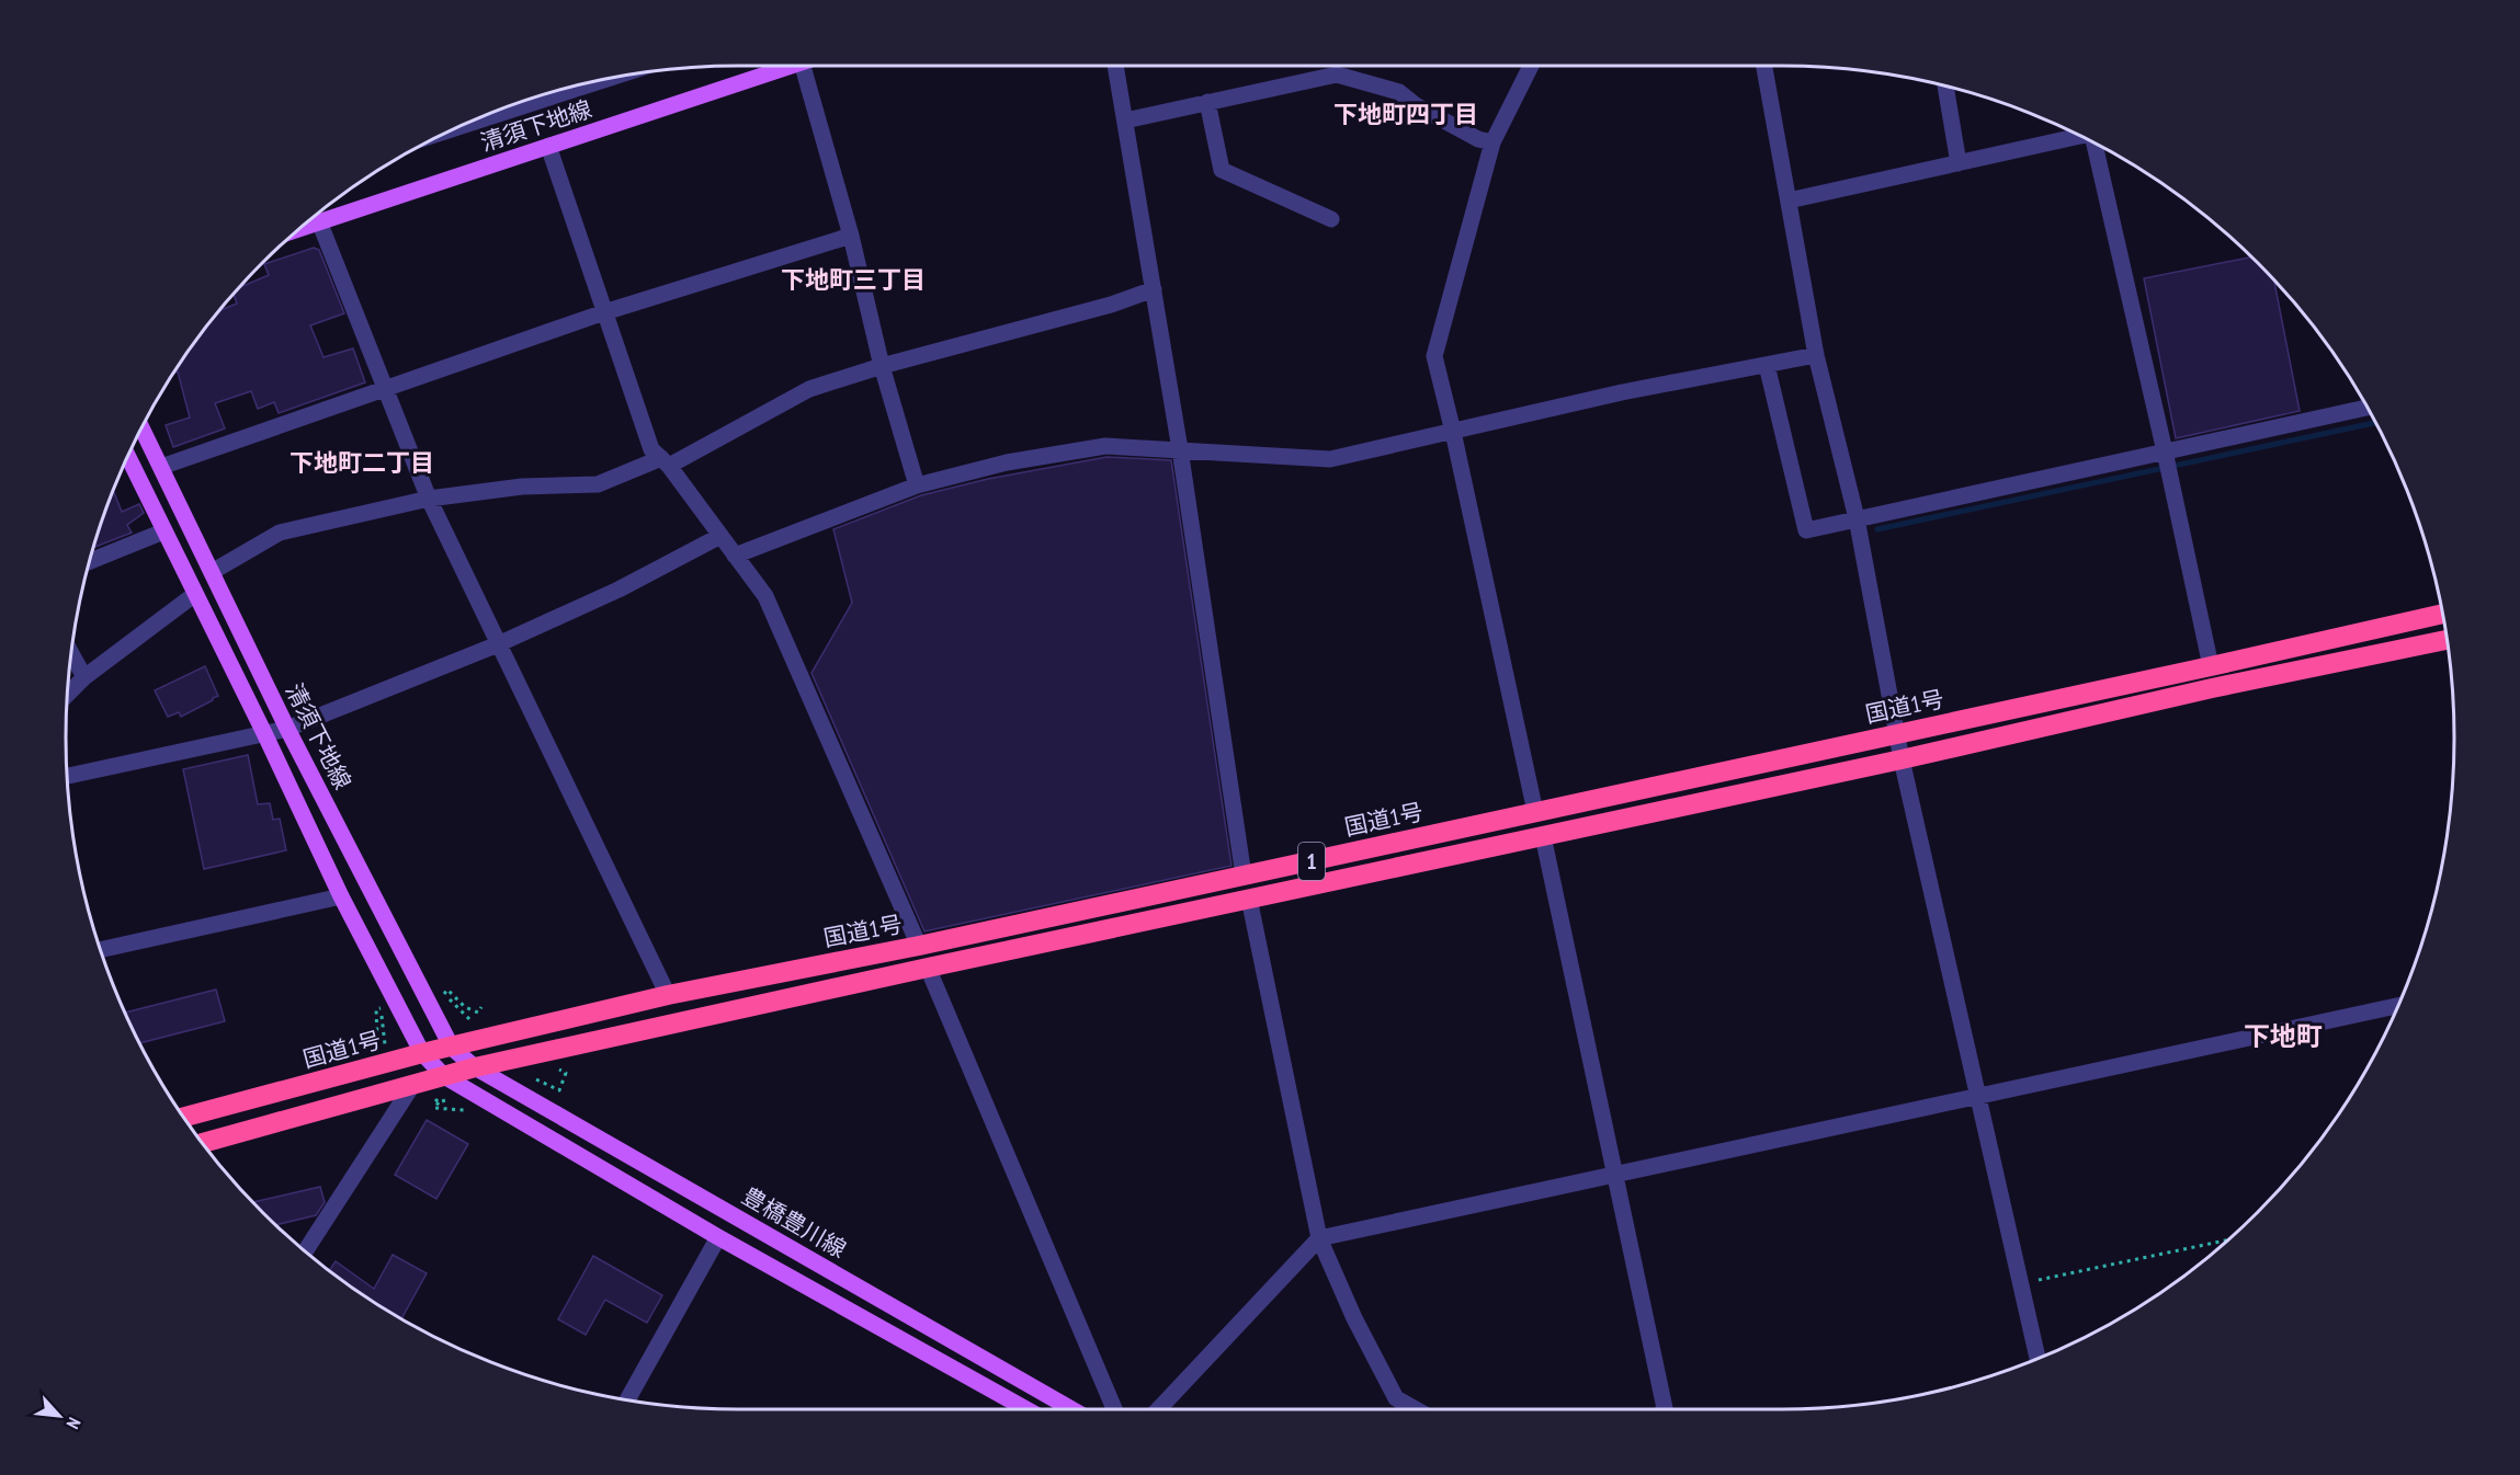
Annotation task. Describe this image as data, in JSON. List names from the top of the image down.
{
  "streets": {
    "highway": ["国道1号", "1"],
    "main road": ["清須下地線", "豊橋豊川線"]
  },
  "crossings": [
    ["清須下地線", "国道1号"],
    ["清須下地線", "豊橋豊川線"],
    ["国道1号", "豊橋豊川線"]
  ],
  "districts": [
    "下地町四丁目",
    "下地町三丁目",
    "下地町二丁目",
    "下地町"
  ],
  "north": "bottom right"
}
